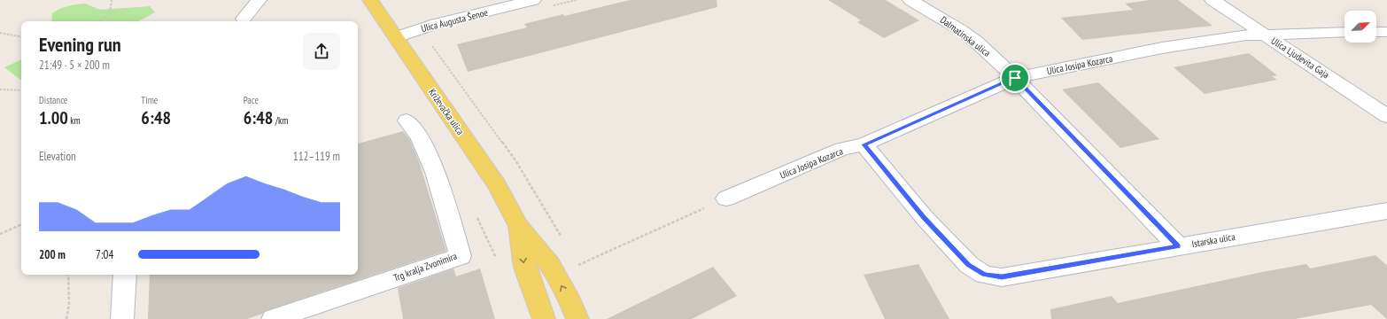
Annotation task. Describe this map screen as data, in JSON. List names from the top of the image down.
{
  "streets": {
    "main road": ["Križevačka ulica"],
    "street": [
      "Ulica Augusta Šenoe",
      "Dalmatinska ulica",
      "Ulica Ljudevita Gaja",
      "Ulica Josipa Kozarca",
      "Istarska ulica",
      "Trg kralja Zvonimira"
    ]
  },
  "crossings": [
    ["Ulica Augusta Šenoe", "Križevačka ulica"],
    ["Dalmatinska ulica", "Ulica Josipa Kozarca"],
    ["Dalmatinska ulica", "Istarska ulica"],
    ["Ulica Ljudevita Gaja", "Ulica Josipa Kozarca"],
    ["Ulica Josipa Kozarca", "Istarska ulica"]
  ],
  "north": "top right",
  "page": {
    "heading": ["Evening run", "21:49 · 5 × 200 m"],
    "stats": [
      ["Distance", "1.00 km"],
      ["Time", "6:48"],
      ["Pace", "6:48 /km"]
    ],
    "chart": ["Elevation", "112–119 m"],
    "list": [
      {
        "name": "200 m",
        "note": "7:04"
      }
    ]
  }
}
